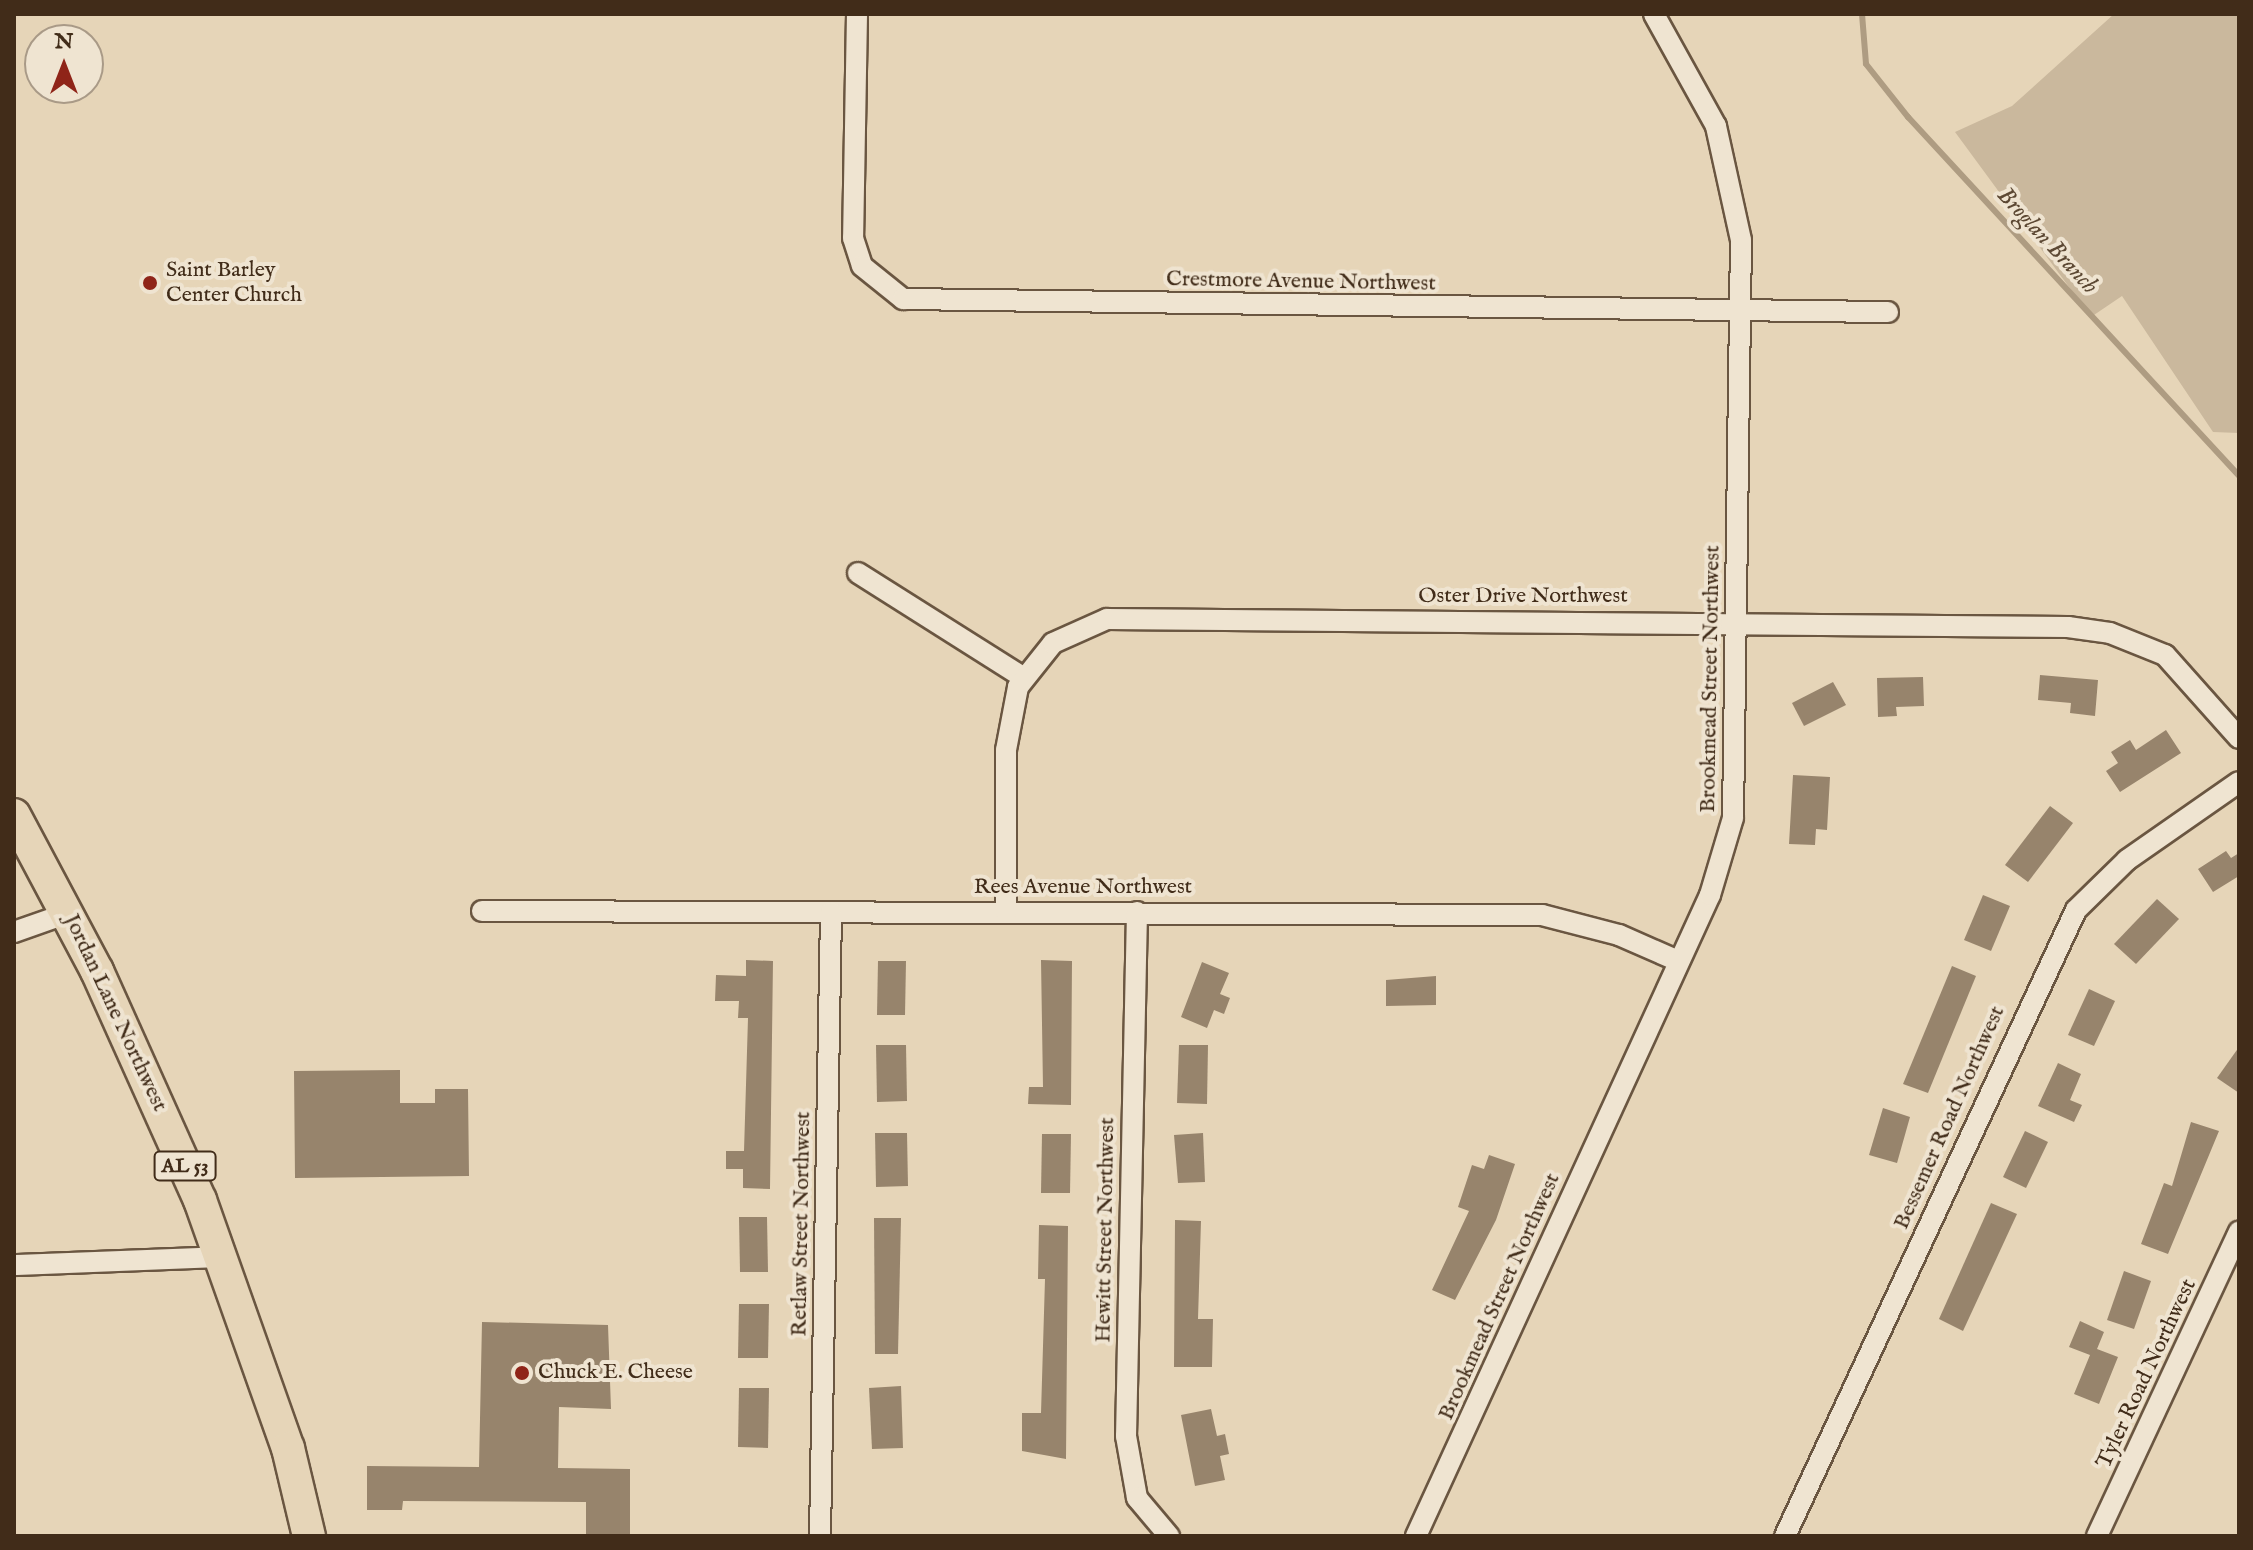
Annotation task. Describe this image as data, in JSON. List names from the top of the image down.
{
  "streets": {
    "main road": ["Jordan Lane Northwest", "AL 53"],
    "street": [
      "Crestmore Avenue Northwest",
      "Oster Drive Northwest",
      "Brookmead Street Northwest",
      "Rees Avenue Northwest",
      "Bessemer Road Northwest",
      "Retlaw Street Northwest",
      "Hewitt Street Northwest",
      "Tyler Road Northwest"
    ]
  },
  "crossings": [
    ["Crestmore Avenue Northwest", "Brookmead Street Northwest"],
    ["Oster Drive Northwest", "Brookmead Street Northwest"],
    ["Oster Drive Northwest", "Rees Avenue Northwest"],
    ["Brookmead Street Northwest", "Rees Avenue Northwest"],
    ["Rees Avenue Northwest", "Retlaw Street Northwest"],
    ["Rees Avenue Northwest", "Hewitt Street Northwest"]
  ],
  "water": ["Broglan Branch"],
  "places": ["Saint Barley Center Church", "Chuck E. Cheese"],
  "north": "top"
}
